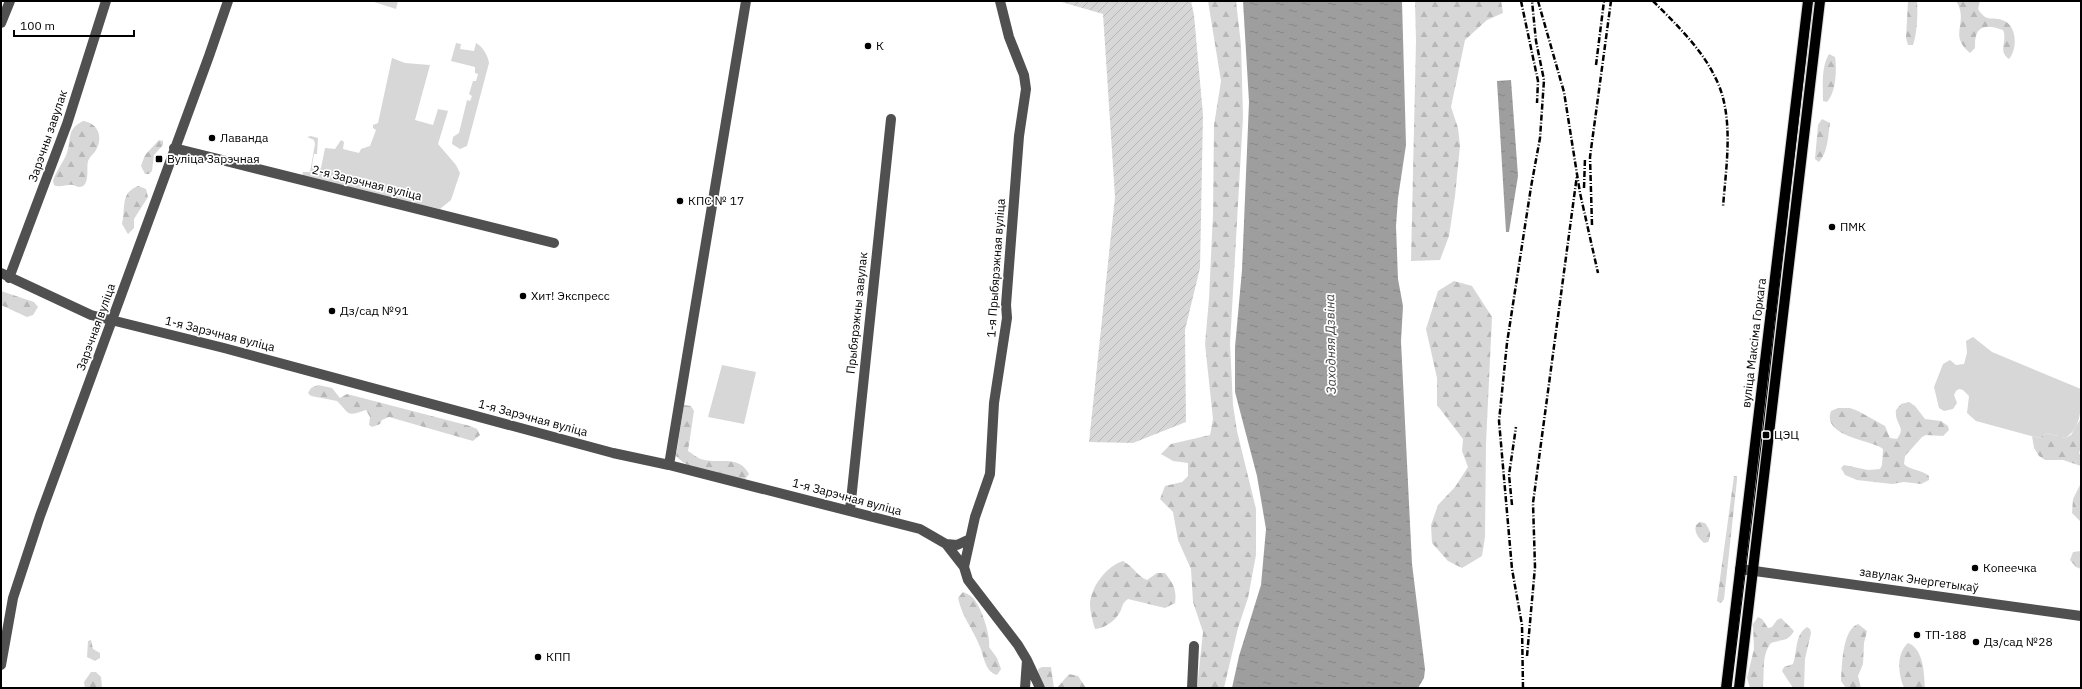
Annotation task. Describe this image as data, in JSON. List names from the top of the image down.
{
  "streets": {
    "main road": ["вуліца Максіма Горкага"],
    "street": [
      "Зарэчны завулак",
      "2-я Зарэчная вуліца",
      "1-я Прыбярэжная вуліца",
      "Прыбярэжны завулак",
      "Зарэчная вуліца",
      "1-я Зарэчная вуліца",
      "завулак Энергетыкаў"
    ]
  },
  "crossings": [
    ["Зарэчны завулак", "1-я Зарэчная вуліца"],
    ["2-я Зарэчная вуліца", "Зарэчная вуліца"],
    ["1-я Прыбярэжная вуліца", "1-я Зарэчная вуліца"],
    ["Прыбярэжны завулак", "1-я Зарэчная вуліца"],
    ["Зарэчная вуліца", "1-я Зарэчная вуліца"],
    ["вуліца Максіма Горкага", "завулак Энергетыкаў"]
  ],
  "water": ["Заходняя Дзвіна"],
  "places": {
    "other": [
      "К",
      "Лаванда",
      "КПС № 17",
      "ПМК",
      "Хит! Экспресс",
      "Дз/сад №91",
      "Копеечка",
      "ТП-188",
      "Дз/сад №28",
      "КПП"
    ],
    "transit": ["Вуліца Зарэчная", "ЦЭЦ"]
  },
  "scale_bar": "100 m"
}
